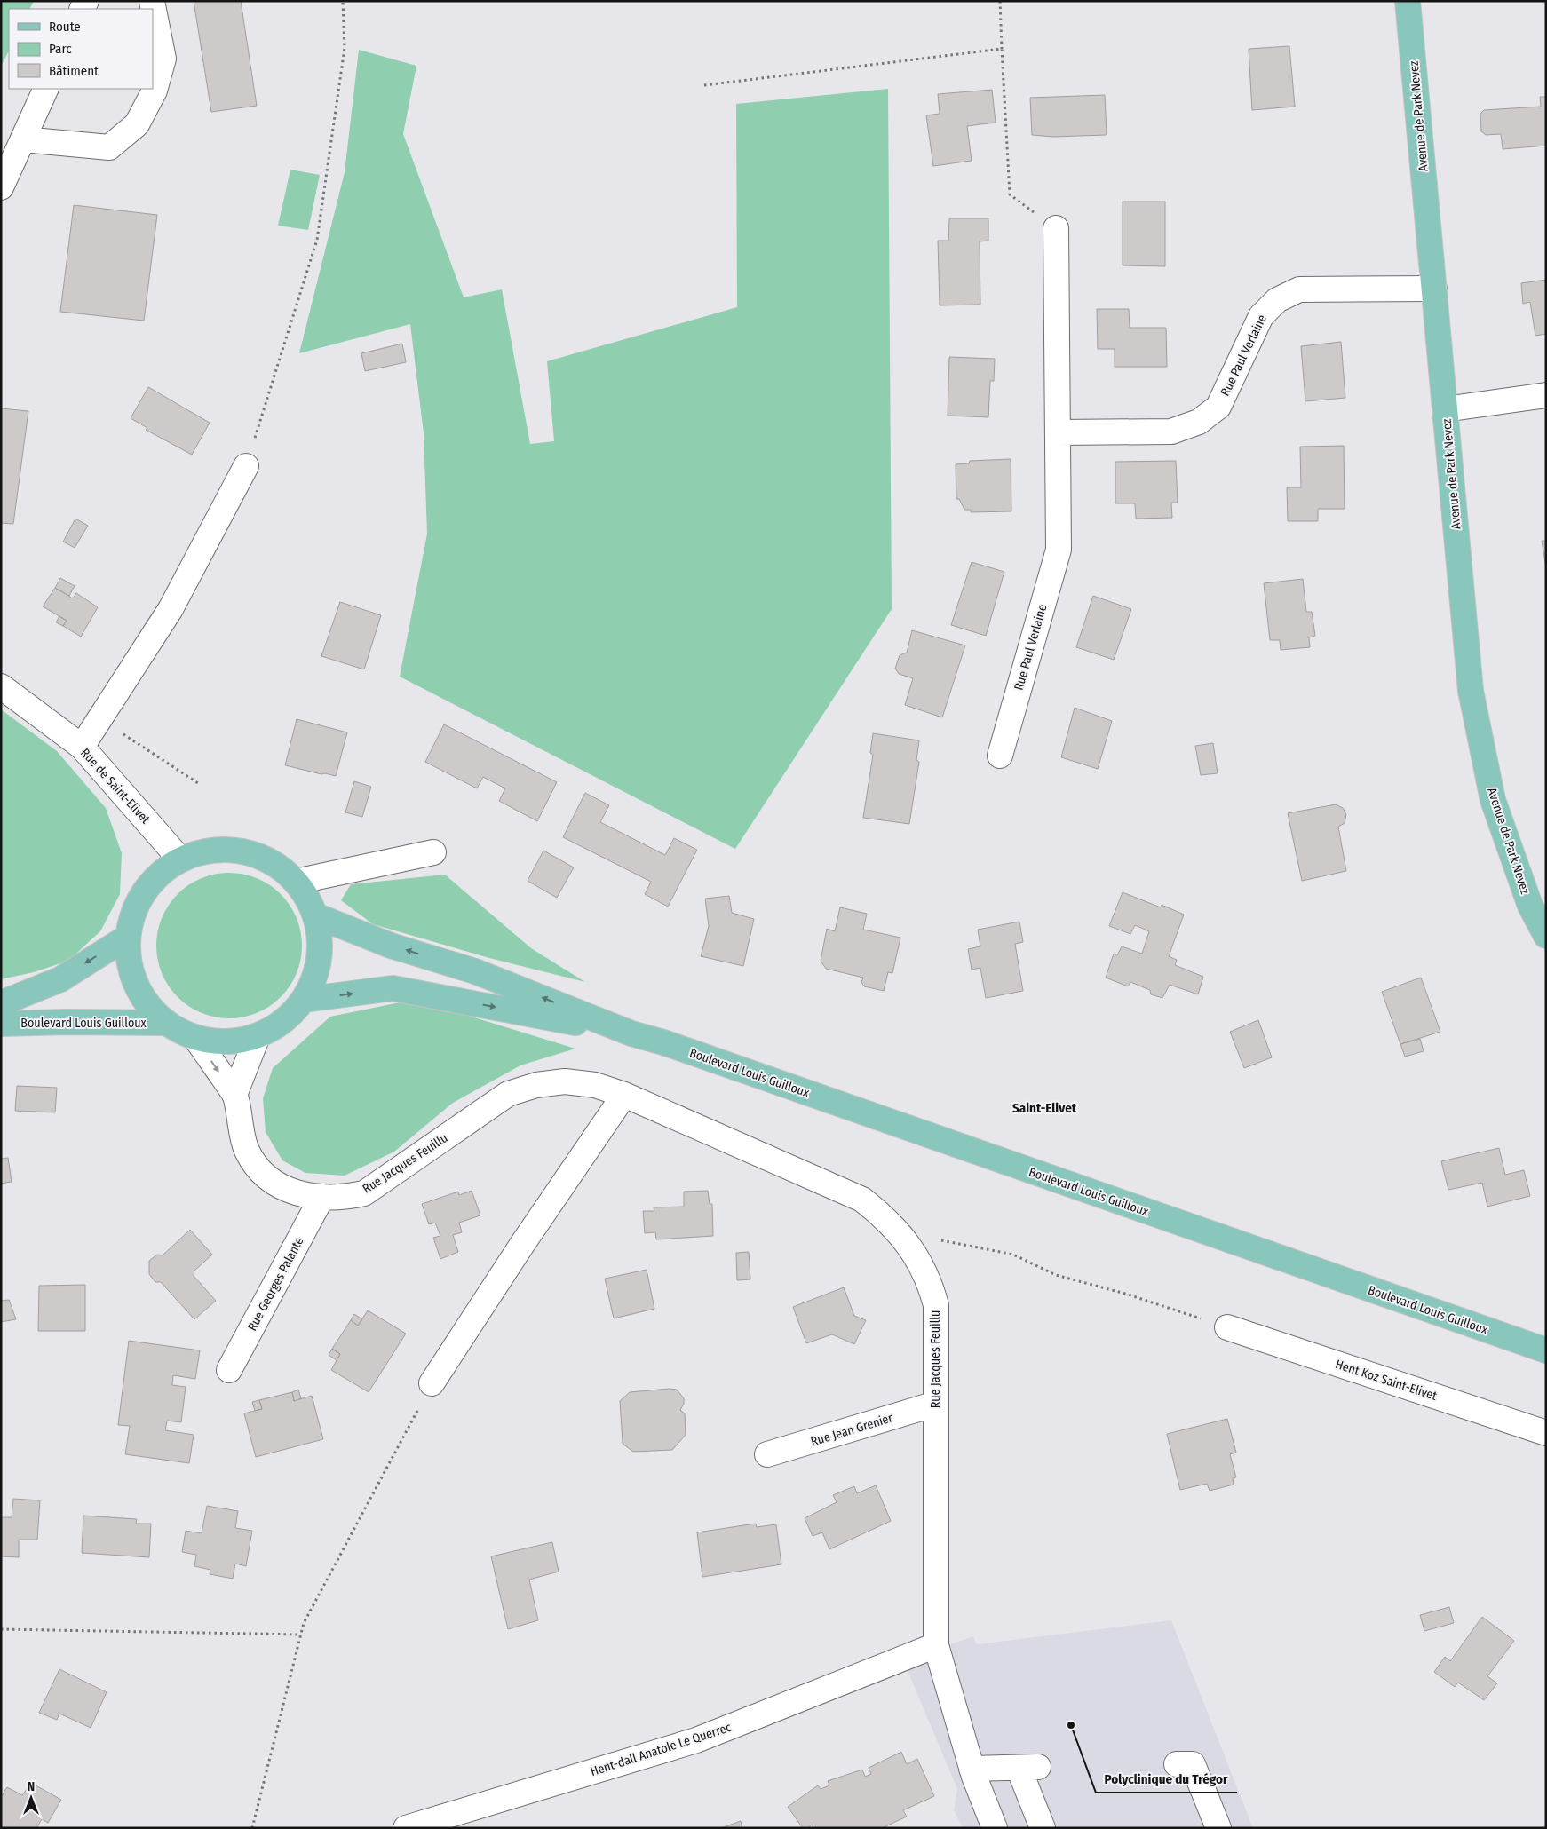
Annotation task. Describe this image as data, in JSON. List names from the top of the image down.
{
  "streets": {
    "main road": ["Avenue de Park Nevez", "Boulevard Louis Guilloux"],
    "street": [
      "Rue Paul Verlaine",
      "Rue de Saint-Elivet",
      "Rue Jacques Feuillu",
      "Rue Georges Palante",
      "Hent Koz Saint-Elivet",
      "Rue Jean Grenier",
      "Hent-dall Anatole Le Querrec"
    ]
  },
  "crossings": [
    ["Avenue de Park Nevez", "Rue Paul Verlaine"],
    ["Rue Jacques Feuillu", "Rue Georges Palante"],
    ["Rue Jacques Feuillu", "Rue Jean Grenier"],
    ["Rue Jacques Feuillu", "Hent-dall Anatole Le Querrec"]
  ],
  "districts": ["Saint-Elivet"],
  "places": ["Polyclinique du Trégor"],
  "legend": ["Route", "Parc", "Bâtiment"],
  "north": "top"
}
